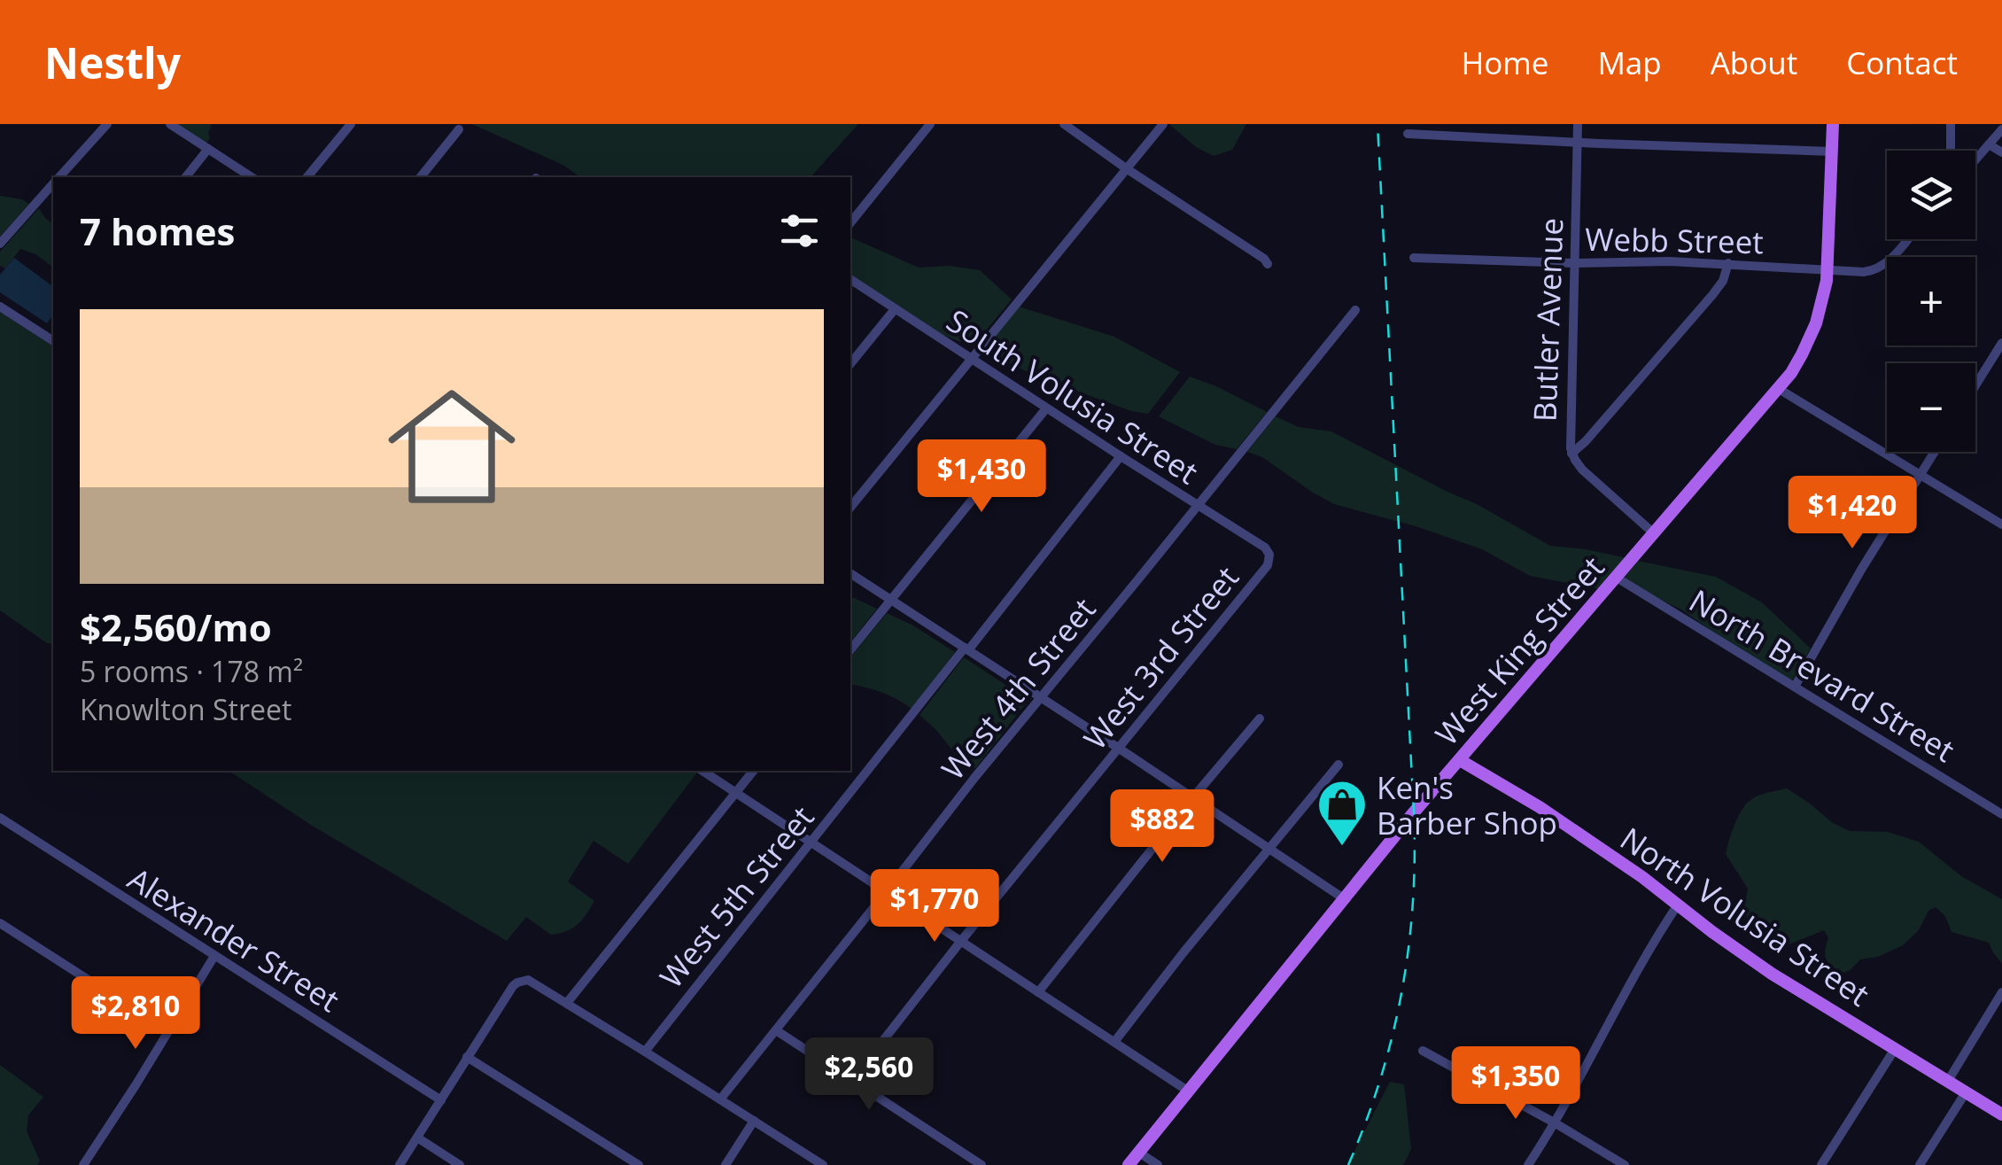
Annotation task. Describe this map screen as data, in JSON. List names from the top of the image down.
{
  "streets": {
    "main road": ["West King Street", "North Volusia Street"],
    "street": [
      "Webb Street",
      "Butler Avenue",
      "South Volusia Street",
      "West 3rd Street",
      "North Brevard Street",
      "West 4th Street",
      "West 5th Street",
      "Alexander Street"
    ]
  },
  "crossings": [
    ["Webb Street", "Butler Avenue"],
    ["Webb Street", "West King Street"],
    ["Butler Avenue", "West King Street"],
    ["South Volusia Street", "West 3rd Street"],
    ["South Volusia Street", "West 4th Street"],
    ["South Volusia Street", "West 5th Street"],
    ["West King Street", "North Brevard Street"],
    ["West King Street", "North Volusia Street"]
  ],
  "places": {
    "shop": ["Ken's Barber Shop"]
  },
  "page": {
    "header": "Nestly",
    "nav": [
      "Home",
      "Map",
      "About",
      "Contact"
    ],
    "map_buttons": ["+", "−"],
    "heading": "7 homes",
    "list": [
      {
        "name": "$2,560/mo",
        "note": "5 rooms · 178 m² · Knowlton Street"
      }
    ],
    "price": [
      "$1,430",
      "$1,420",
      "$882",
      "$1,770",
      "$2,810",
      "$2,560",
      "$1,350"
    ]
  }
}
